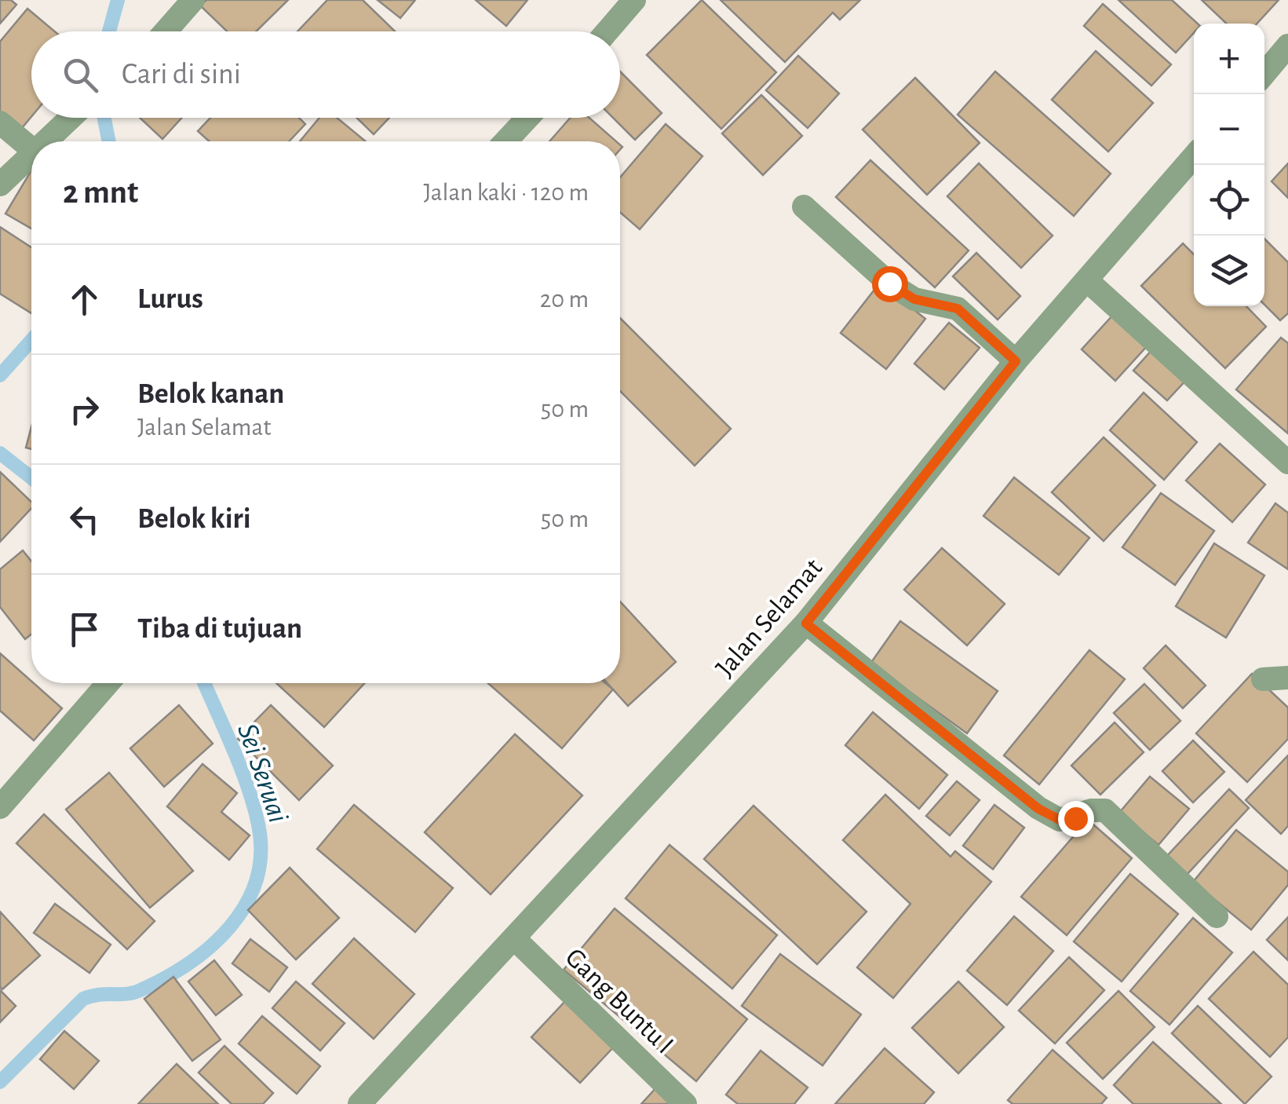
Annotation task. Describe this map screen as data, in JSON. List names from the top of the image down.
{
  "streets": {
    "street": ["Jalan Selamat", "Gang Buntu I"]
  },
  "crossings": [
    ["Jalan Selamat", "Gang Buntu I"]
  ],
  "water": ["Sei Seruai"],
  "page": {
    "map_buttons": ["+", "−"],
    "search": "Cari di sini",
    "heading": ["2 mnt", "Jalan kaki · 120 m"],
    "list": [
      ["Lurus", "20 m"],
      ["Belok kanan", "Jalan Selamat", "50 m"],
      ["Belok kiri", "50 m"],
      "Tiba di tujuan"
    ]
  }
}
